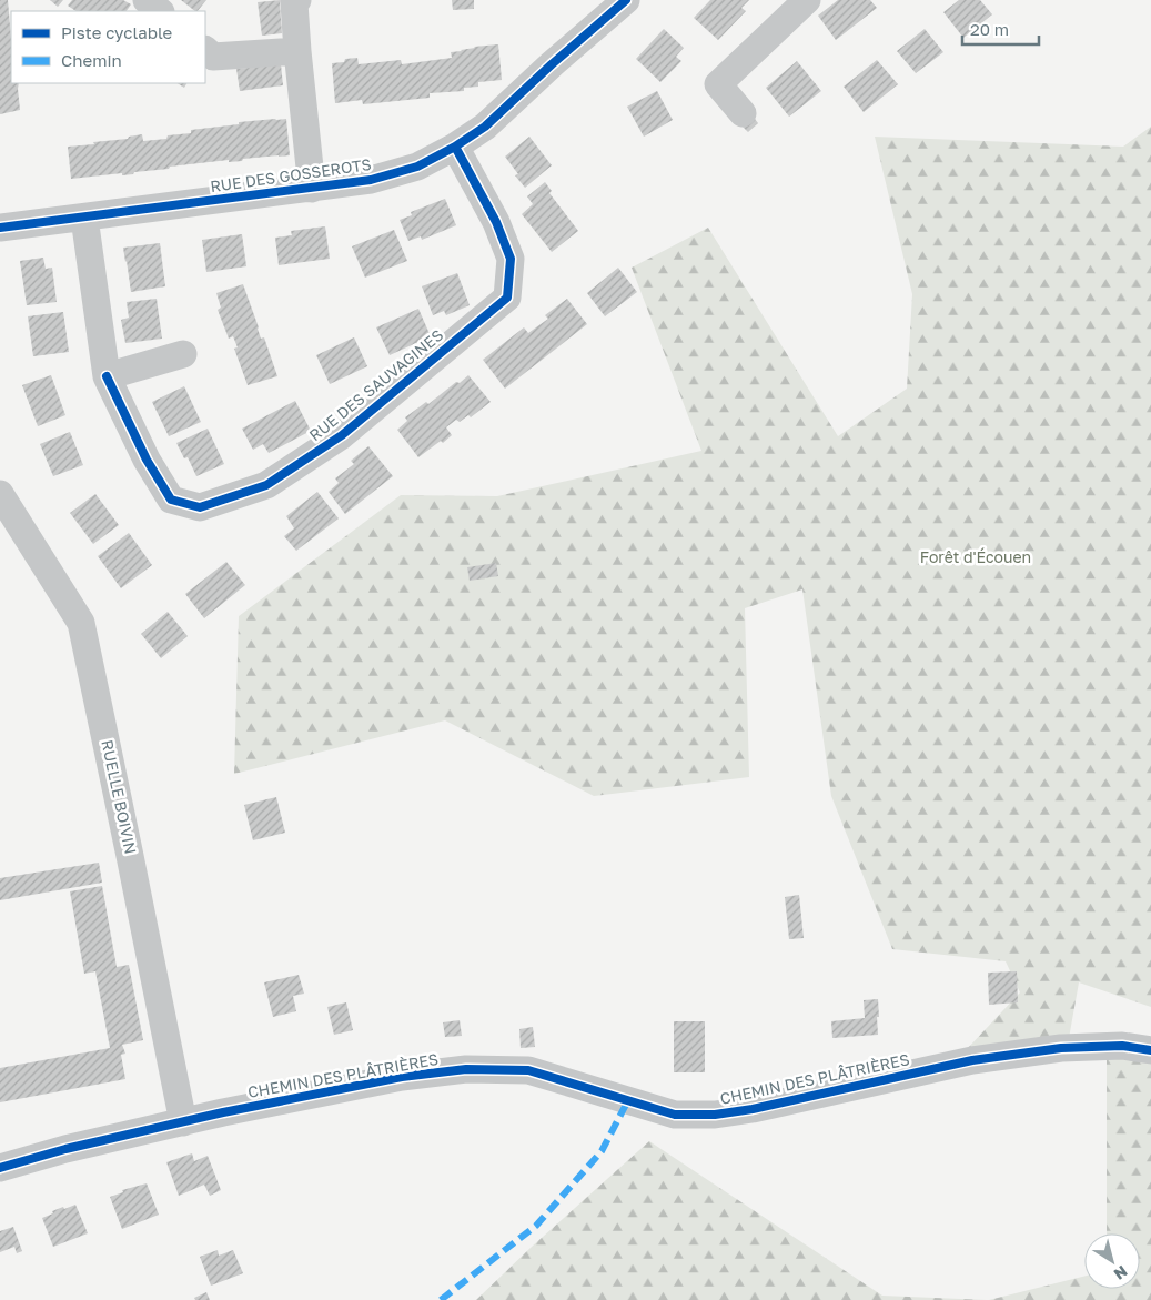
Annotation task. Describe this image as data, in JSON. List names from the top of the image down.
{
  "streets": {
    "street": [
      "RUE DES GOSSEROTS",
      "RUE DES SAUVAGINES",
      "RUELLE BOIVIN",
      "CHEMIN DES PLÂTRIÈRES"
    ]
  },
  "crossings": [
    ["RUE DES GOSSEROTS", "RUE DES SAUVAGINES"],
    ["RUELLE BOIVIN", "CHEMIN DES PLÂTRIÈRES"]
  ],
  "parks": ["Forêt d'Écouen"],
  "legend": ["Piste cyclable", "Chemin"],
  "scale_bar": "20 m",
  "north": "bottom right"
}
